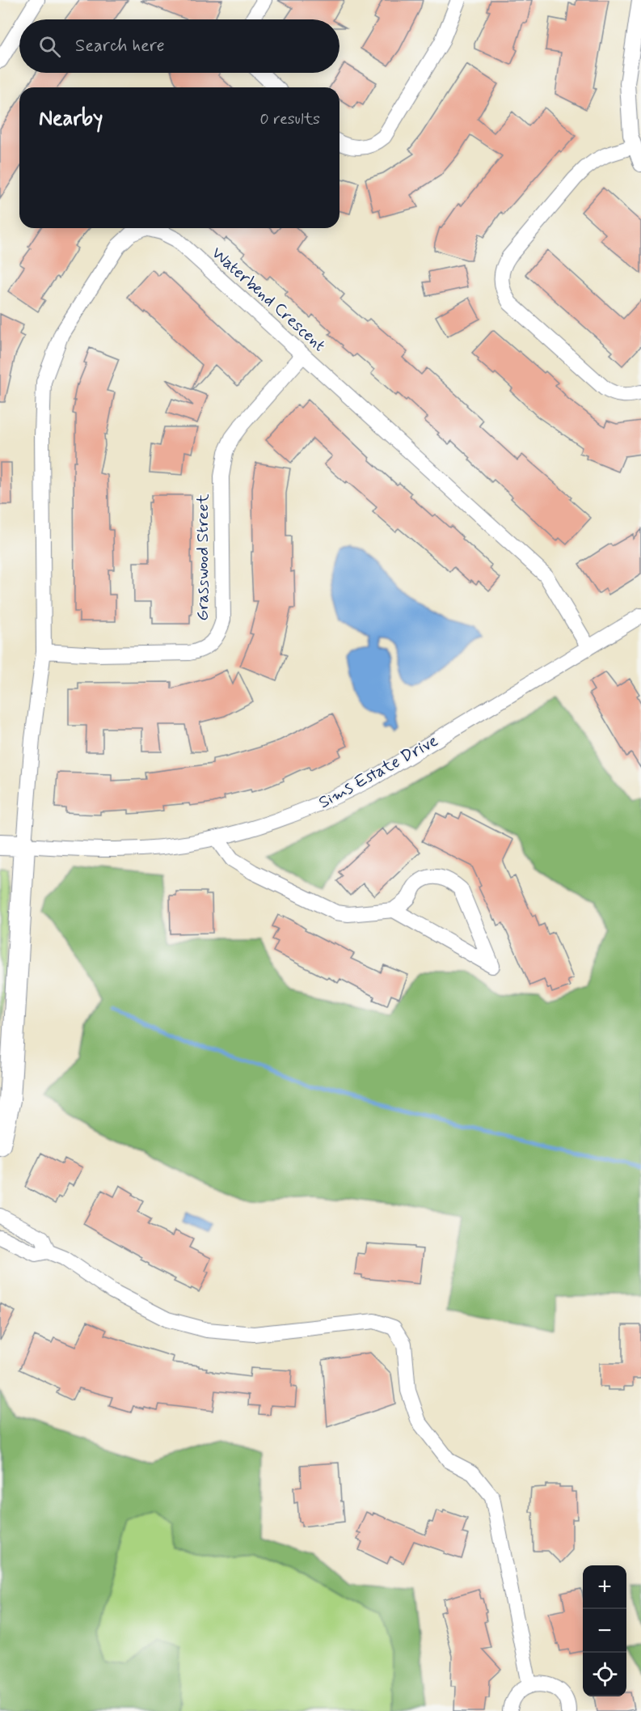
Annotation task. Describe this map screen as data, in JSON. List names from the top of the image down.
{
  "streets": {
    "street": ["Waterbend Crescent", "Grasswood Street", "Sims Estate Drive"]
  },
  "crossings": [
    ["Waterbend Crescent", "Grasswood Street"],
    ["Waterbend Crescent", "Sims Estate Drive"]
  ],
  "page": {
    "search": "Search here",
    "heading": ["Nearby", "0 results"],
    "map_buttons": ["+", "−"]
  }
}
